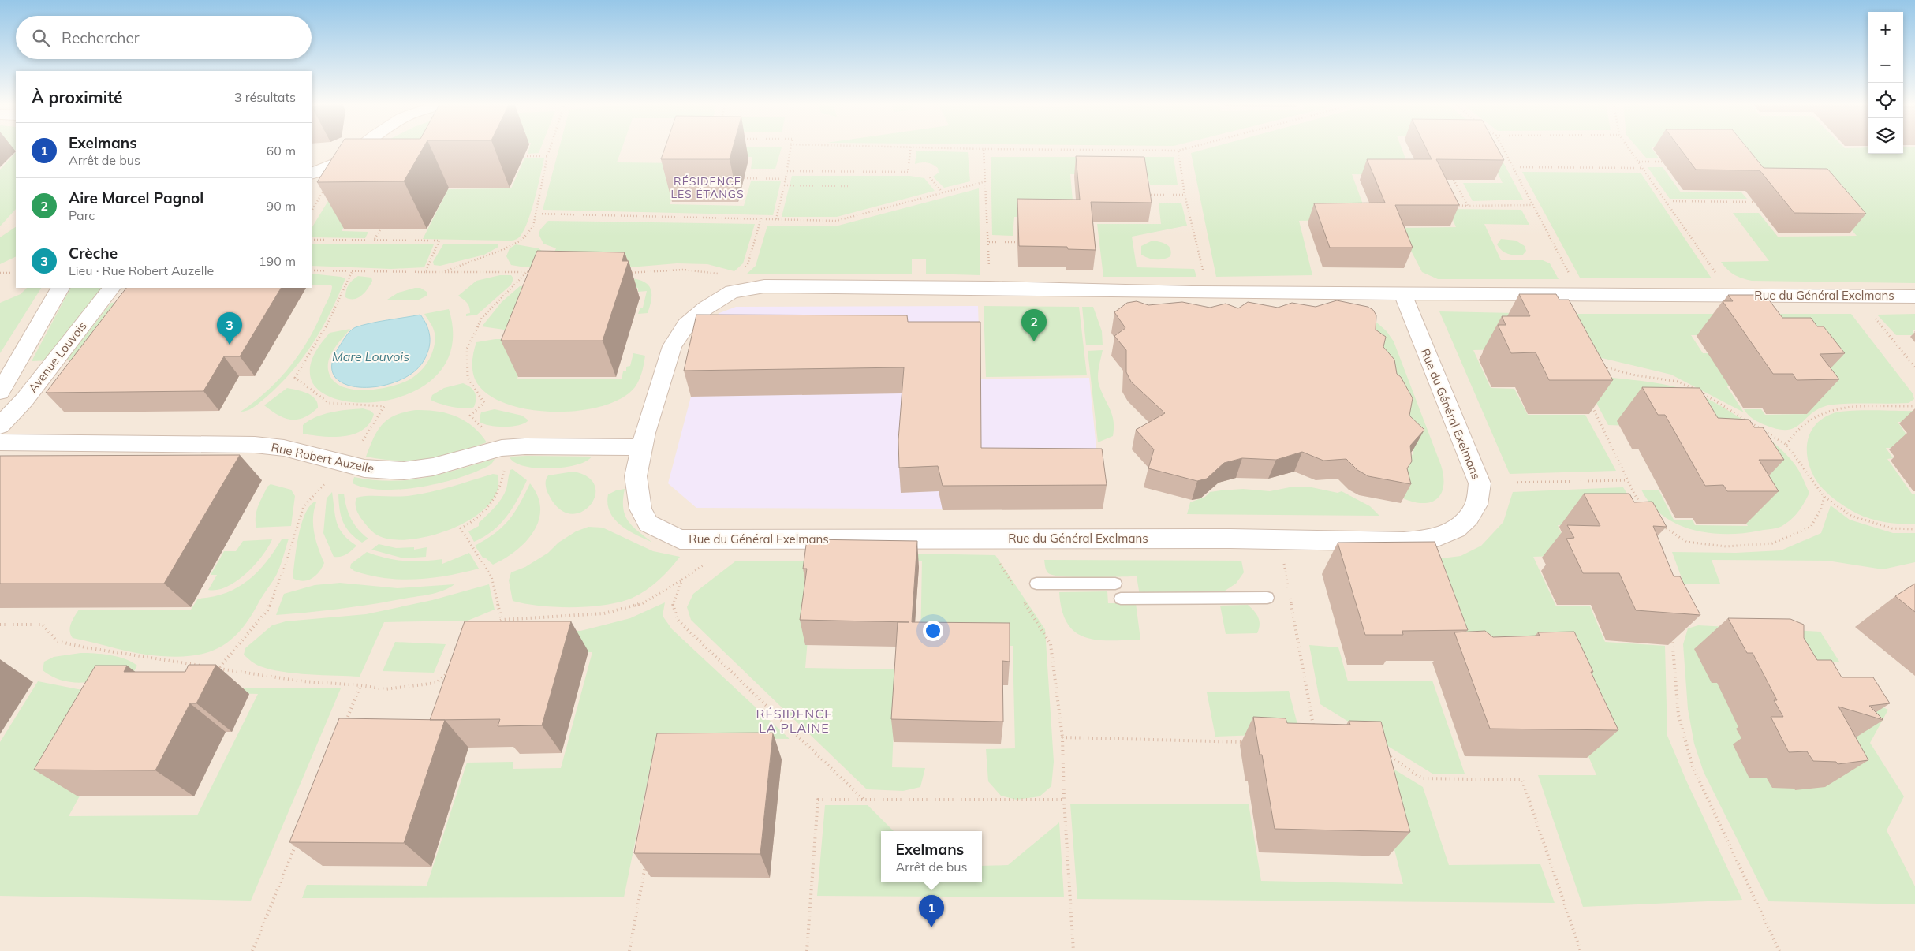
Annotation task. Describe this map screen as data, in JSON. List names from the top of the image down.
{
  "streets": {
    "street": ["Rue du Général Exelmans", "Avenue Louvois", "Rue Robert Auzelle"]
  },
  "crossings": [
    ["Rue du Général Exelmans", "Rue Robert Auzelle"]
  ],
  "districts": ["RÉSIDENCE LES ÉTANGS", "RÉSIDENCE LA PLAINE"],
  "water": ["Mare Louvois"],
  "page": {
    "map_buttons": ["+", "−"],
    "search": "Rechercher",
    "heading": ["À proximité", "3 résultats"],
    "list": [
      {
        "mark": "1",
        "name": "Exelmans",
        "note": "Arrêt de bus",
        "value": "60 m"
      },
      {
        "mark": "2",
        "name": "Aire Marcel Pagnol",
        "note": "Parc",
        "value": "90 m"
      },
      {
        "mark": "3",
        "name": "Crèche",
        "note": "Lieu · Rue Robert Auzelle",
        "value": "190 m"
      }
    ],
    "pins": ["2", "3", "1"],
    "popup": ["Exelmans", "Arrêt de bus"]
  }
}
